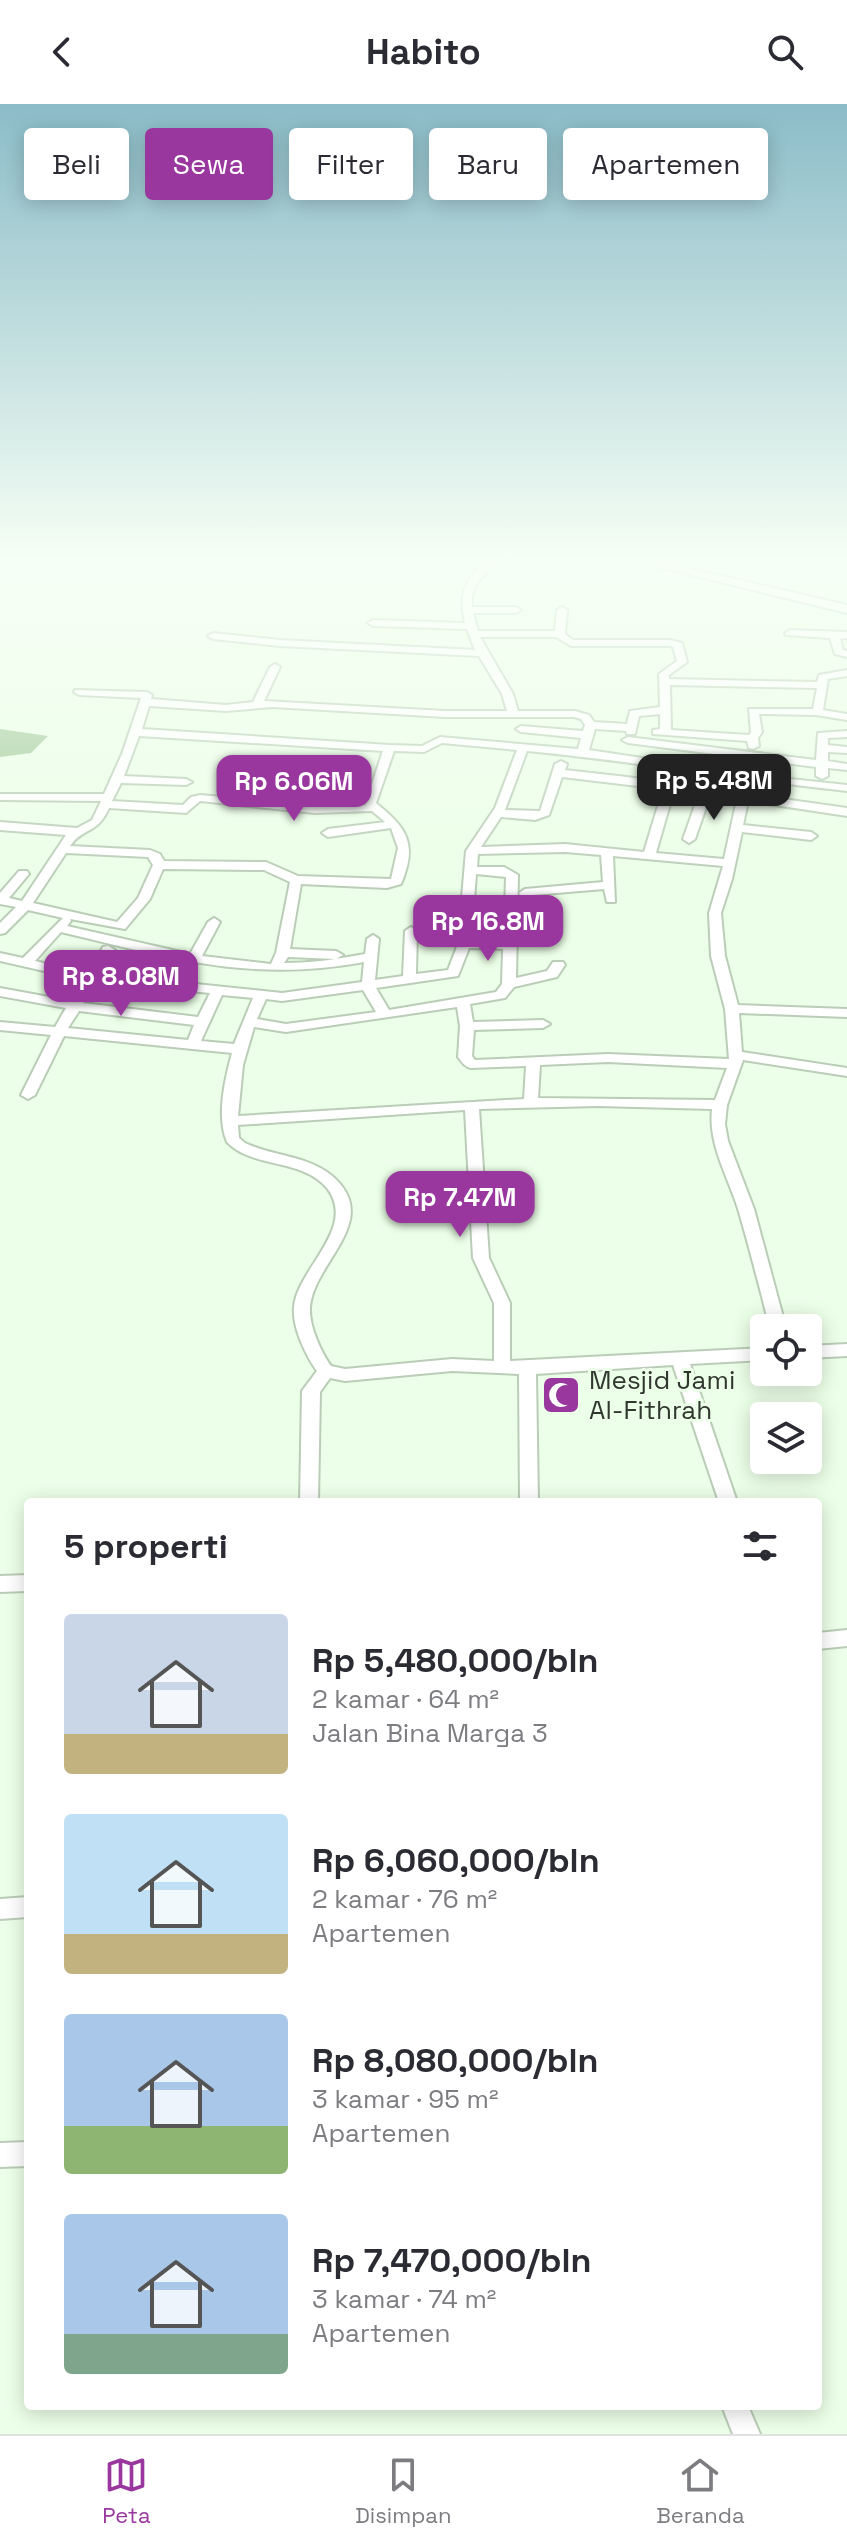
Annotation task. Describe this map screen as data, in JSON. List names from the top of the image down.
{
  "places": {
    "mosque": ["Mesjid Jami Al-Fithrah"]
  },
  "page": {
    "header": "Habito",
    "chip": [
      "Beli",
      "Sewa",
      "Filter",
      "Baru",
      "Apartemen"
    ],
    "price": [
      "Rp 5.48M",
      "Rp 6.06M",
      "Rp 16.8M",
      "Rp 8.08M",
      "Rp 7.47M"
    ],
    "heading": "5 properti",
    "list": [
      {
        "name": "Rp 5,480,000/bln",
        "note": "2 kamar · 64 m² · Jalan Bina Marga 3"
      },
      {
        "name": "Rp 6,060,000/bln",
        "note": "2 kamar · 76 m² · Apartemen"
      },
      {
        "name": "Rp 8,080,000/bln",
        "note": "3 kamar · 95 m² · Apartemen"
      },
      {
        "name": "Rp 7,470,000/bln",
        "note": "3 kamar · 74 m² · Apartemen"
      }
    ],
    "tabs": ["Peta", "Disimpan", "Beranda"]
  }
}
